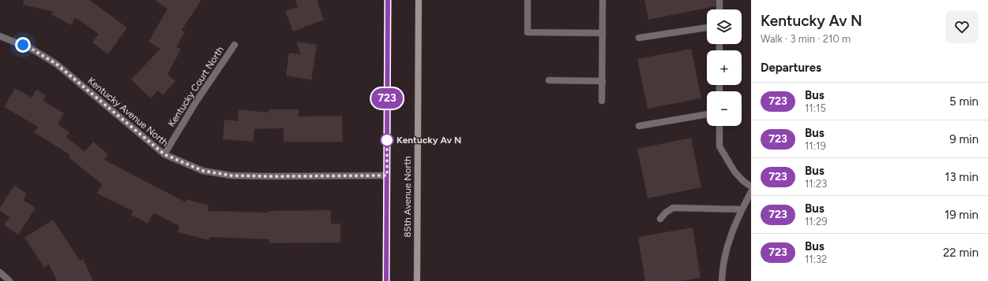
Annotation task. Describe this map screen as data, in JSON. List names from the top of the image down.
{
  "streets": {
    "main road": ["85th Avenue North"],
    "street": ["Kentucky Court North", "Kentucky Avenue North"]
  },
  "crossings": [
    ["Kentucky Court North", "Kentucky Avenue North"]
  ],
  "places": ["Kentucky Av N"],
  "lines": ["bus line 723"],
  "page": {
    "on_map": "723",
    "heading": [
      ["Kentucky Av N", "Walk · 3 min · 210 m"],
      "Departures"
    ],
    "map_buttons": ["+", "−"],
    "list": [
      {
        "mark": "723",
        "name": "Bus",
        "note": "11:15",
        "value": "5 min"
      },
      {
        "mark": "723",
        "name": "Bus",
        "note": "11:19",
        "value": "9 min"
      },
      {
        "mark": "723",
        "name": "Bus",
        "note": "11:23",
        "value": "13 min"
      },
      {
        "mark": "723",
        "name": "Bus",
        "note": "11:29",
        "value": "19 min"
      },
      {
        "mark": "723",
        "name": "Bus",
        "note": "11:32",
        "value": "22 min"
      }
    ]
  }
}
